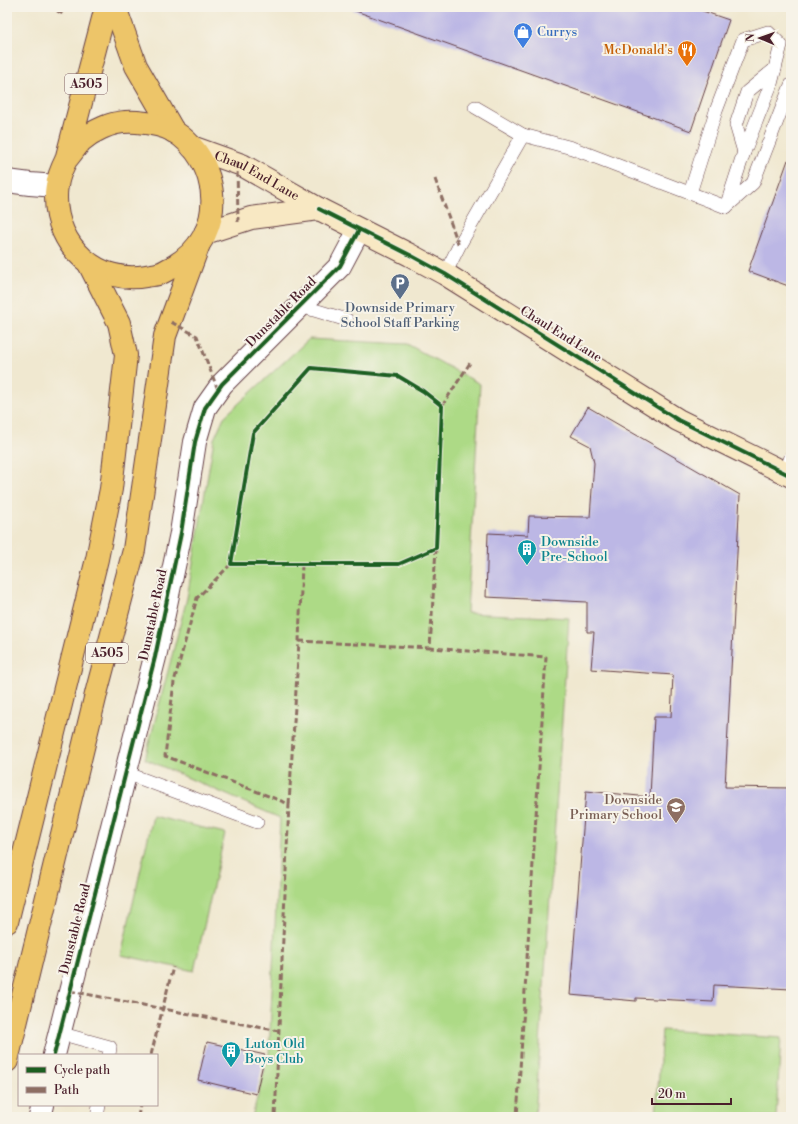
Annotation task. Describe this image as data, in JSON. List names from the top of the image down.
{
  "streets": {
    "main road": ["A505"],
    "street": ["Chaul End Lane", "Dunstable Road"]
  },
  "crossings": [
    ["A505", "Chaul End Lane"],
    ["Chaul End Lane", "Dunstable Road"]
  ],
  "places": {
    "shop": ["Currys"],
    "restaurant": ["McDonald's"],
    "parking": ["Downside Primary School Staff Parking"],
    "building": ["Downside Pre-School", "Luton Old Boys Club"],
    "school or university": ["Downside Primary School"]
  },
  "legend": ["Cycle path", "Path"],
  "scale_bar": "20 m",
  "north": "left"
}
